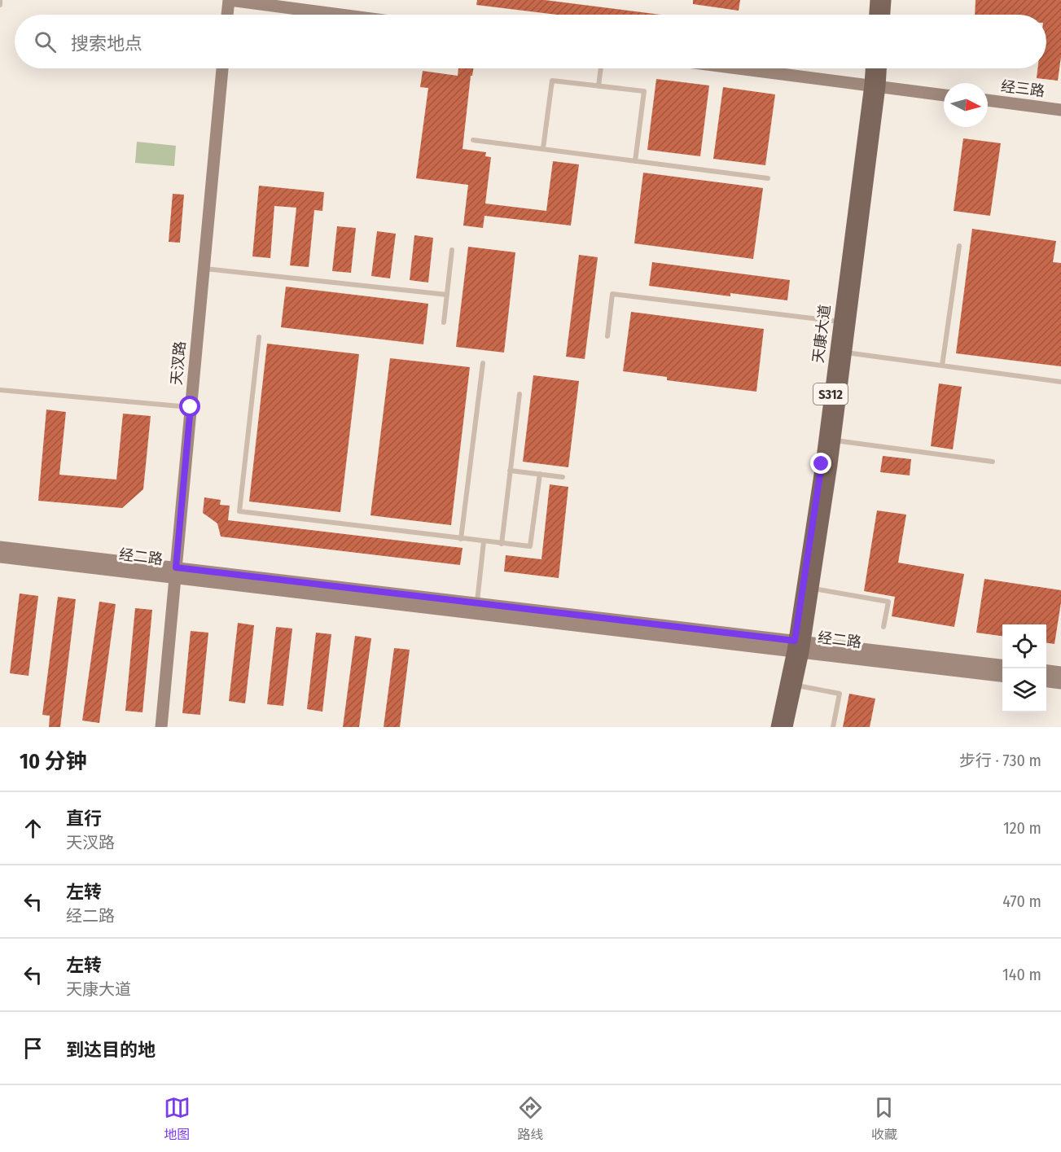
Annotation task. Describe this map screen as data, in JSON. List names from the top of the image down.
{
  "streets": {
    "main road": ["天康大道", "S312"],
    "street": ["经三路", "天汊路", "经二路"]
  },
  "crossings": [
    ["天康大道", "经二路"],
    ["天汊路", "经二路"]
  ],
  "north": "right",
  "page": {
    "search": "搜索地点",
    "heading": ["10 分钟", "步行 · 730 m"],
    "list": [
      ["直行", "天汊路", "120 m"],
      ["左转", "经二路", "470 m"],
      ["左转", "天康大道", "140 m"],
      "到达目的地"
    ],
    "nav": ["地图", "路线", "收藏"]
  }
}
